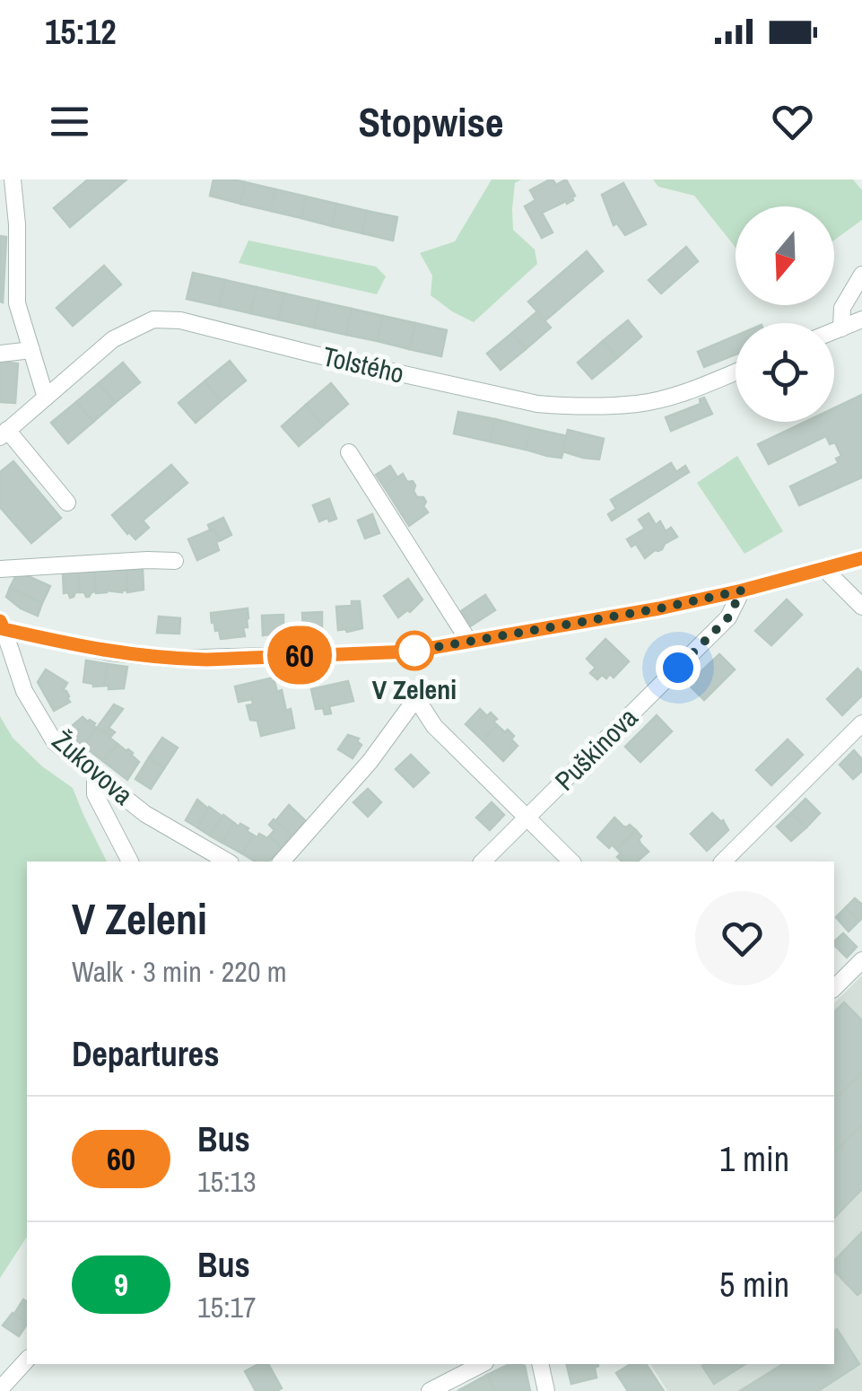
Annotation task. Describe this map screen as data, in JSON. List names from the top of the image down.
{
  "streets": {
    "street": ["Tolstého", "Puškinova", "Žukovova"]
  },
  "places": ["V Zeleni"],
  "lines": ["bus line 60"],
  "north": "bottom",
  "page": {
    "status": "15:12",
    "header": "Stopwise",
    "on_map": "60",
    "heading": [
      ["V Zeleni", "Walk · 3 min · 220 m"],
      "Departures"
    ],
    "list": [
      {
        "mark": "60",
        "name": "Bus",
        "note": "15:13",
        "value": "1 min"
      },
      {
        "mark": "9",
        "name": "Bus",
        "note": "15:17",
        "value": "5 min"
      }
    ]
  }
}
